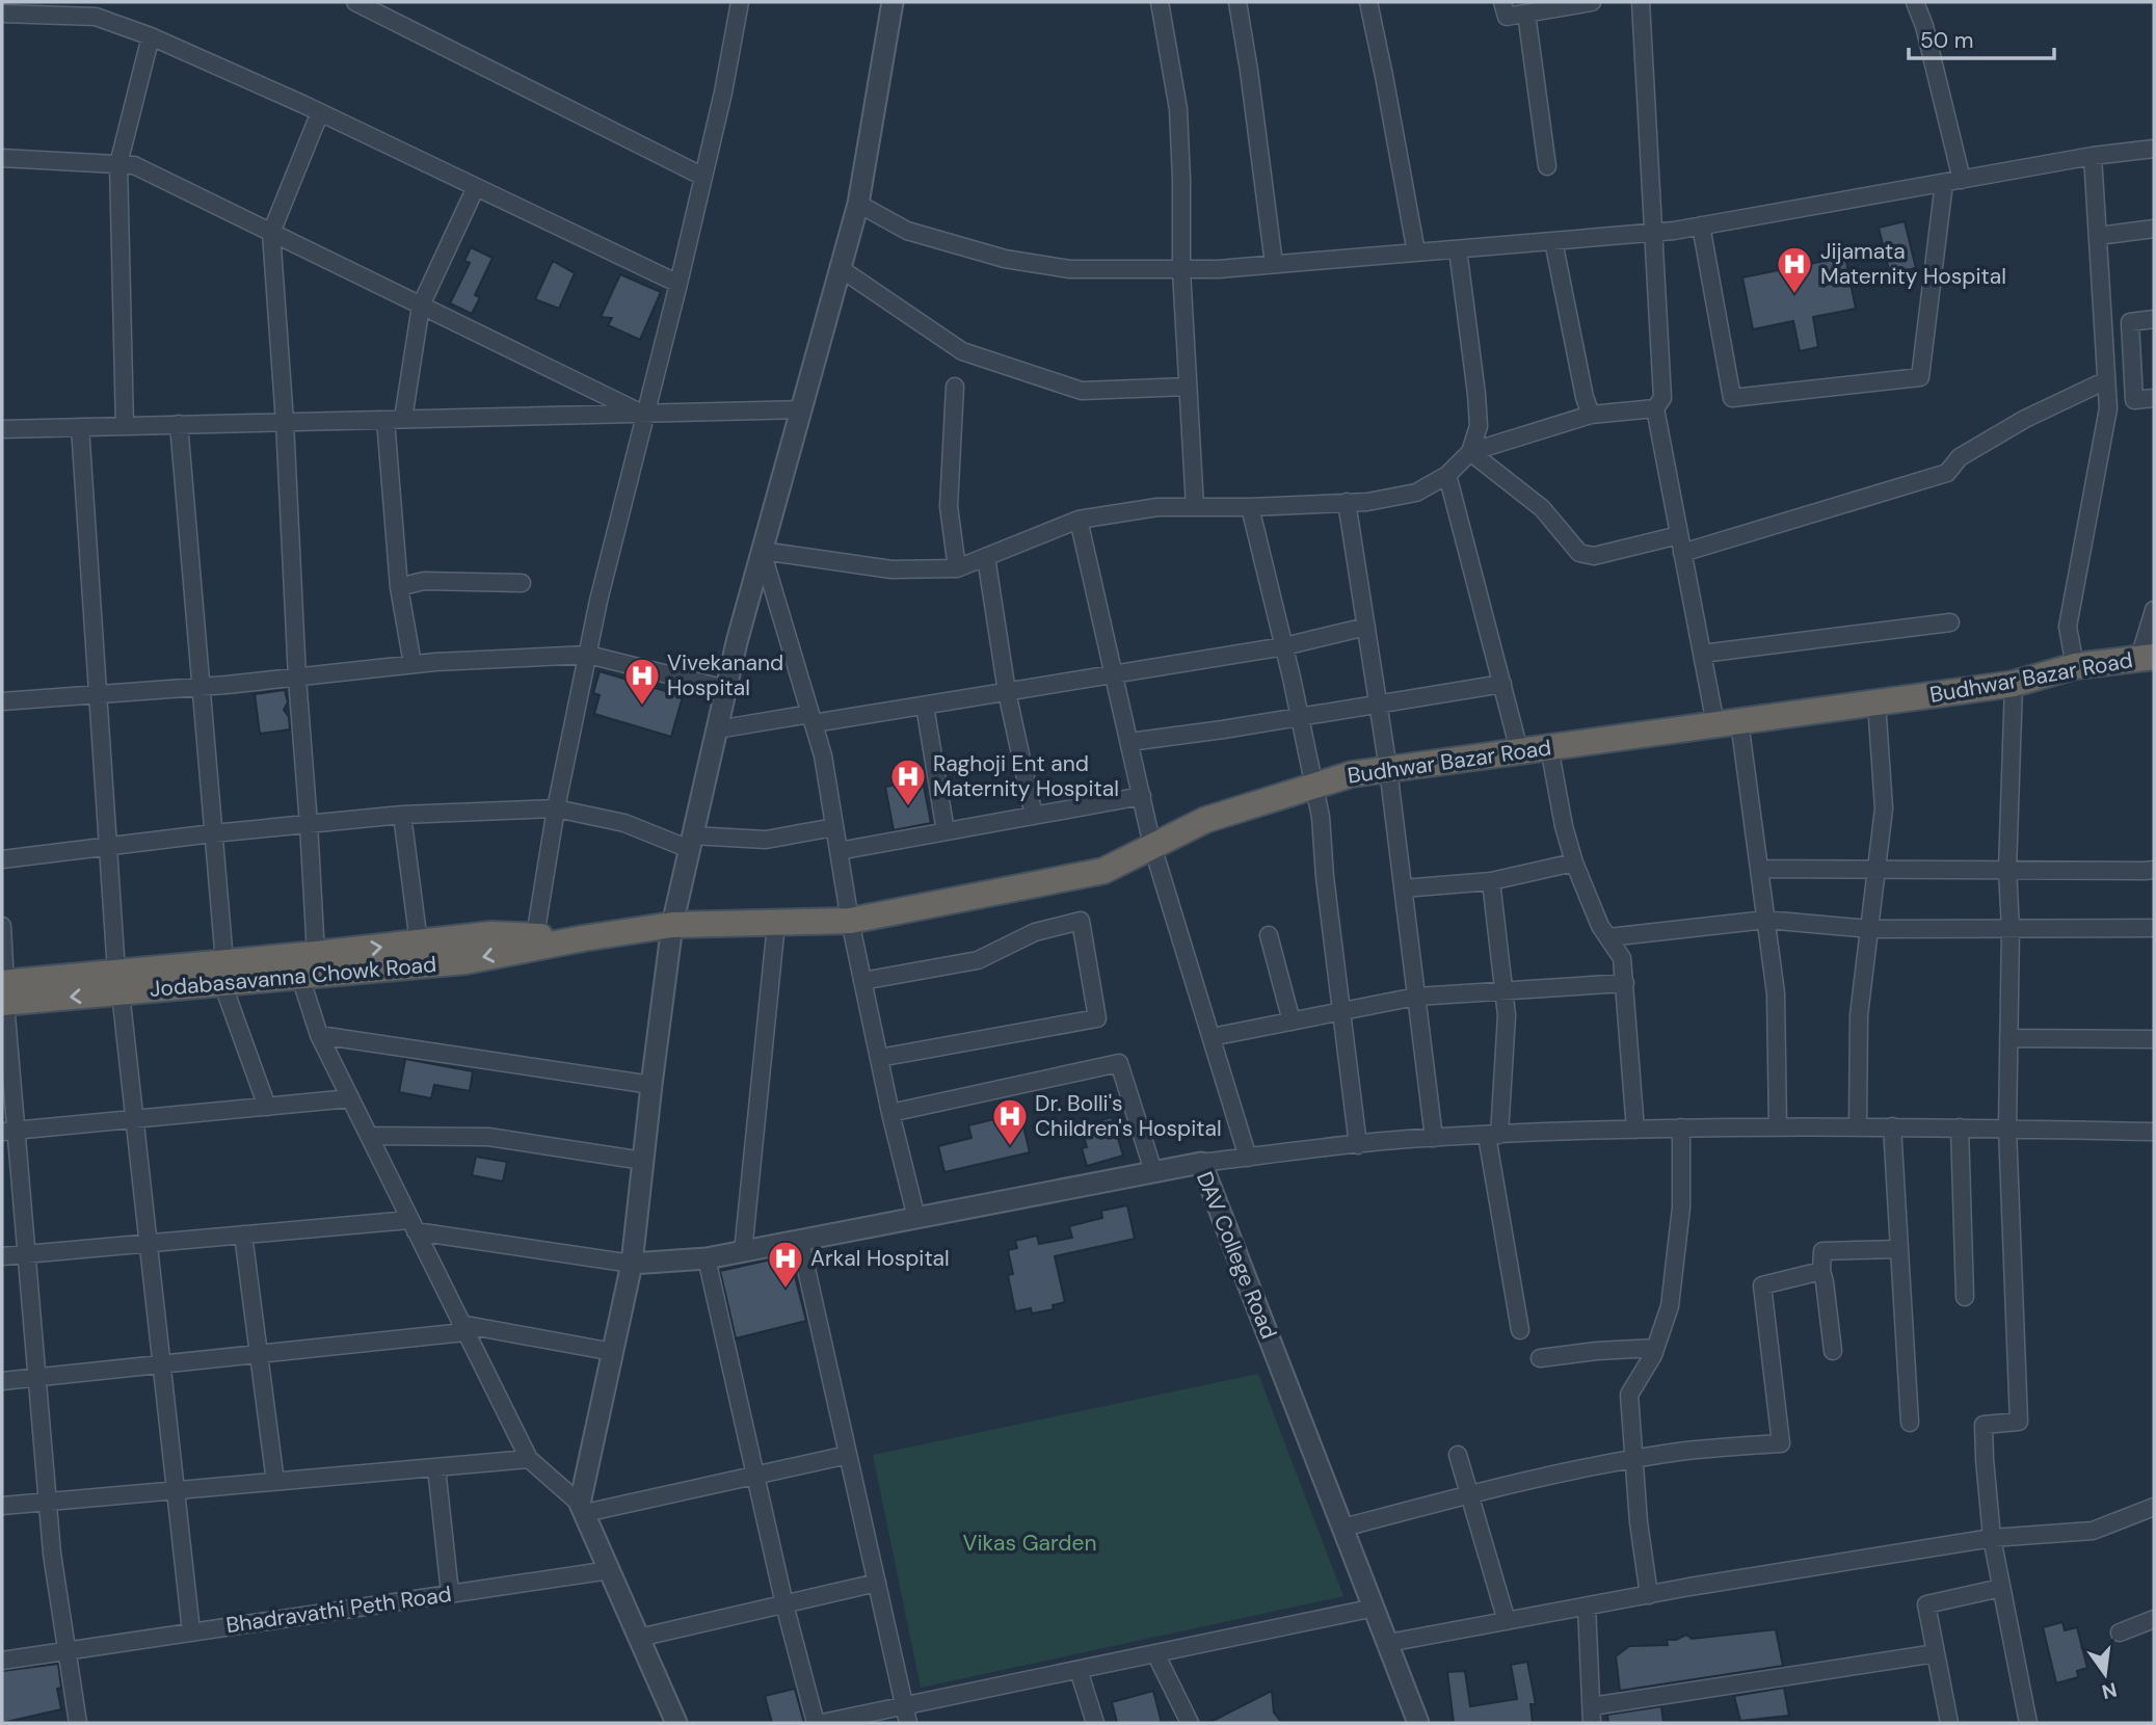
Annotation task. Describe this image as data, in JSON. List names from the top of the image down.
{
  "streets": {
    "highway": ["Budhwar Bazar Road", "Jodabasavanna Chowk Road"],
    "street": ["DAV College Road", "Bhadravathi Peth Road"]
  },
  "crossings": [
    ["Budhwar Bazar Road", "Jodabasavanna Chowk Road"]
  ],
  "parks": ["Vikas Garden"],
  "places": {
    "hospital": [
      "Jijamata Maternity Hospital",
      "Vivekanand Hospital",
      "Raghoji Ent and Maternity Hospital",
      "Dr. Bolli's Children's Hospital",
      "Arkal Hospital"
    ]
  },
  "scale_bar": "50 m",
  "north": "bottom"
}
